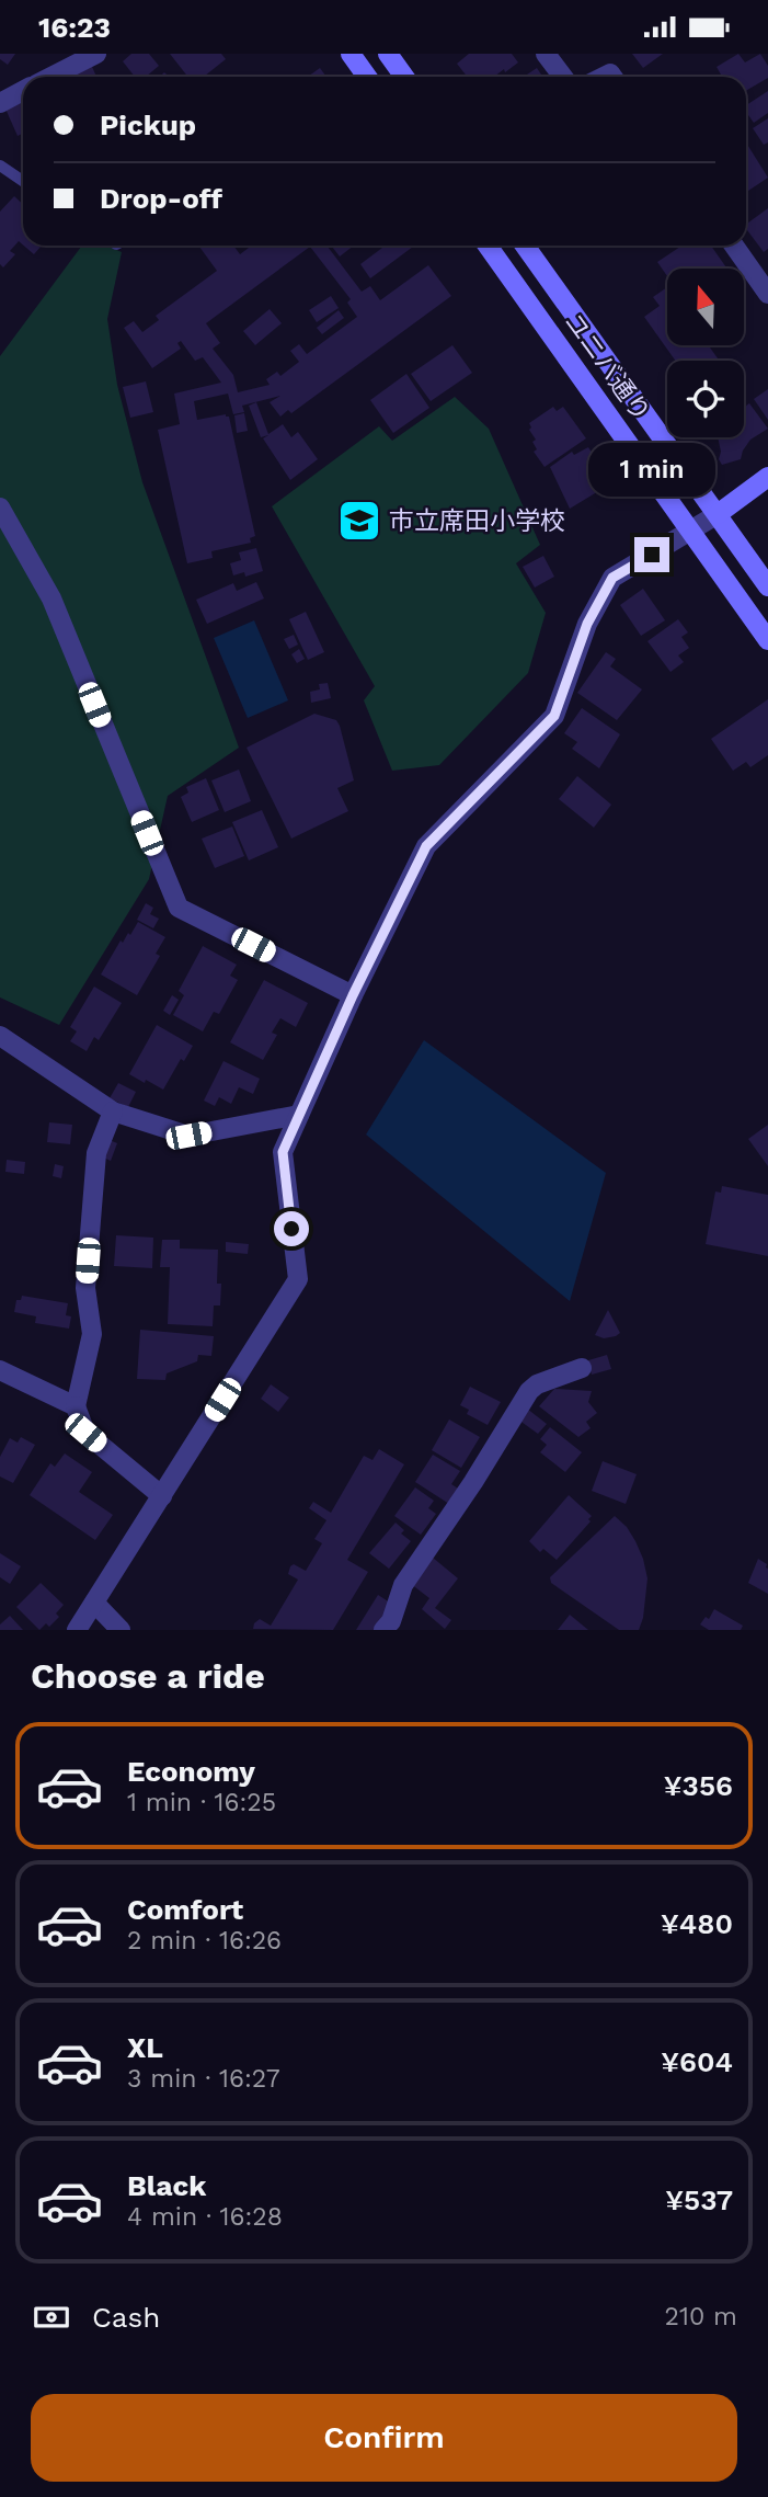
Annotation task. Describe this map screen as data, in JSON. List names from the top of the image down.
{
  "streets": {
    "street": ["ユニバ通り"]
  },
  "places": {
    "school or university": ["市立席田小学校"]
  },
  "north": "top",
  "page": {
    "status": "16:23",
    "banner": ["Pickup", "Drop-off"],
    "bubble": "1 min",
    "heading": "Choose a ride",
    "list": [
      {
        "name": "Economy",
        "note": "1 min · 16:25",
        "value": "¥356"
      },
      {
        "name": "Comfort",
        "note": "2 min · 16:26",
        "value": "¥480"
      },
      {
        "name": "XL",
        "note": "3 min · 16:27",
        "value": "¥604"
      },
      {
        "name": "Black",
        "note": "4 min · 16:28",
        "value": "¥537"
      }
    ],
    "pay": ["Cash", "210 m"],
    "buttons": "Confirm"
  }
}
